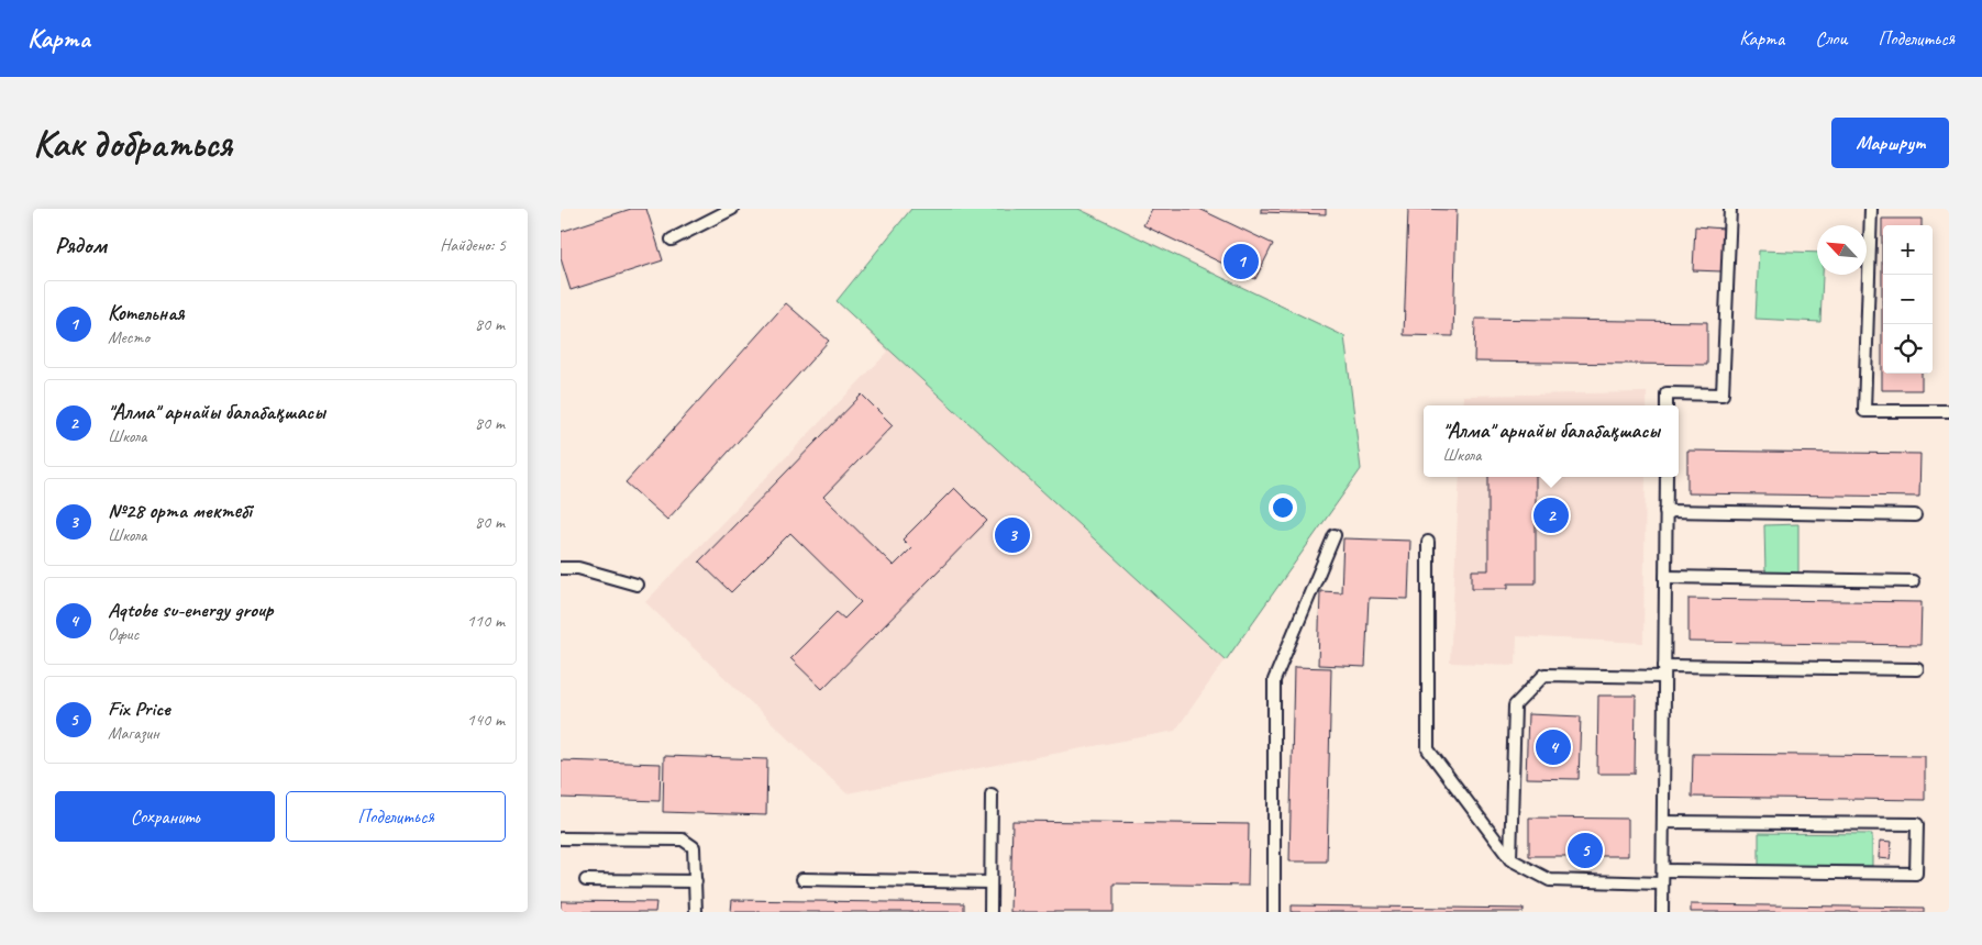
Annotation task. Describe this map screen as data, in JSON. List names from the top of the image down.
{
  "north": "top left",
  "page": {
    "header": "Карта",
    "nav": ["Карта", "Слои", "Поделиться"],
    "buttons": [
      "Маршрут",
      ["Сохранить", "Поделиться"]
    ],
    "title": "Как добраться",
    "heading": ["Рядом", "Найдено: 5"],
    "map_buttons": ["+", "−"],
    "pins": [
      "1",
      "2",
      "3",
      "4",
      "5"
    ],
    "list": [
      {
        "mark": "1",
        "name": "Котельная",
        "note": "Место",
        "value": "80 m"
      },
      {
        "mark": "2",
        "name": "\"Алма\" арнайы балабақшасы",
        "note": "Школа",
        "value": "80 m"
      },
      {
        "mark": "3",
        "name": "№28 орта мектебі",
        "note": "Школа",
        "value": "80 m"
      },
      {
        "mark": "4",
        "name": "Aqtobe su-energy group",
        "note": "Офис",
        "value": "110 m"
      },
      {
        "mark": "5",
        "name": "Fix Price",
        "note": "Магазин",
        "value": "140 m"
      }
    ],
    "popup": ["\"Алма\" арнайы балабақшасы", "Школа"]
  }
}
